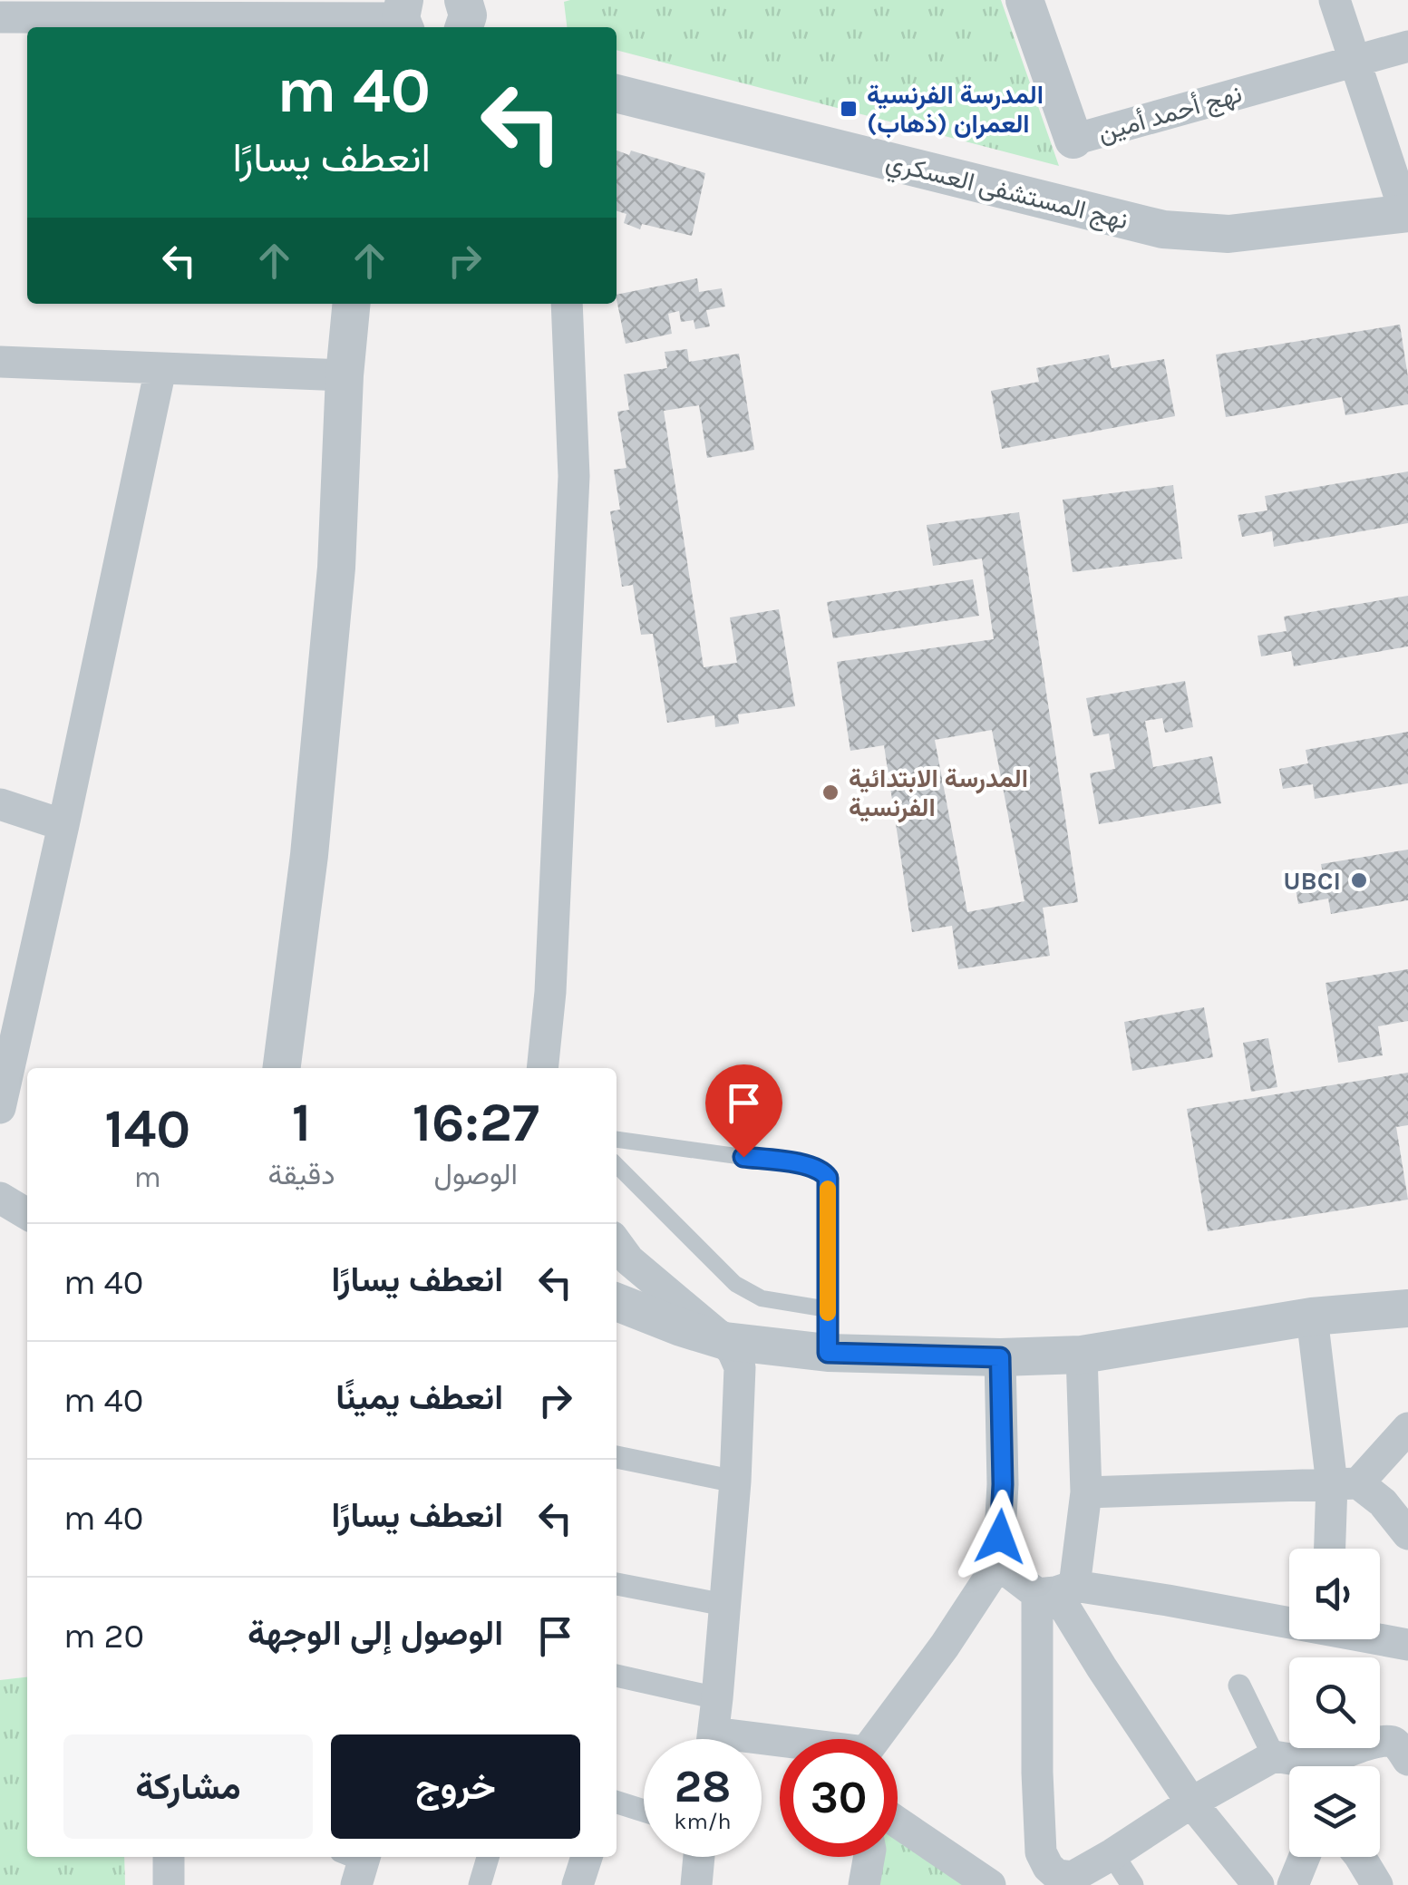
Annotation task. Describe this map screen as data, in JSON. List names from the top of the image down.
{
  "streets": {
    "street": ["نهج أحمد أمين", "نهج المستشفى العسكري"]
  },
  "places": {
    "transit": ["المدرسة الفرنسية العمران (ذهاب)"],
    "other": ["المدرسة الابتدائية الفرنسية", "UBCI"]
  },
  "page": {
    "turn": ["40 m", "انعطف يسارًا"],
    "eta": [
      "16:27",
      "الوصول",
      "1",
      "دقيقة",
      "140",
      "m"
    ],
    "list": [
      {
        "name": "انعطف يسارًا",
        "value": "40 m"
      },
      {
        "name": "انعطف يمينًا",
        "value": "40 m"
      },
      {
        "name": "انعطف يسارًا",
        "value": "40 m"
      },
      {
        "name": "الوصول إلى الوجهة",
        "value": "20 m"
      }
    ],
    "buttons": ["خروج", "مشاركة"],
    "speed": "28 km/h",
    "limit": "30"
  }
}
